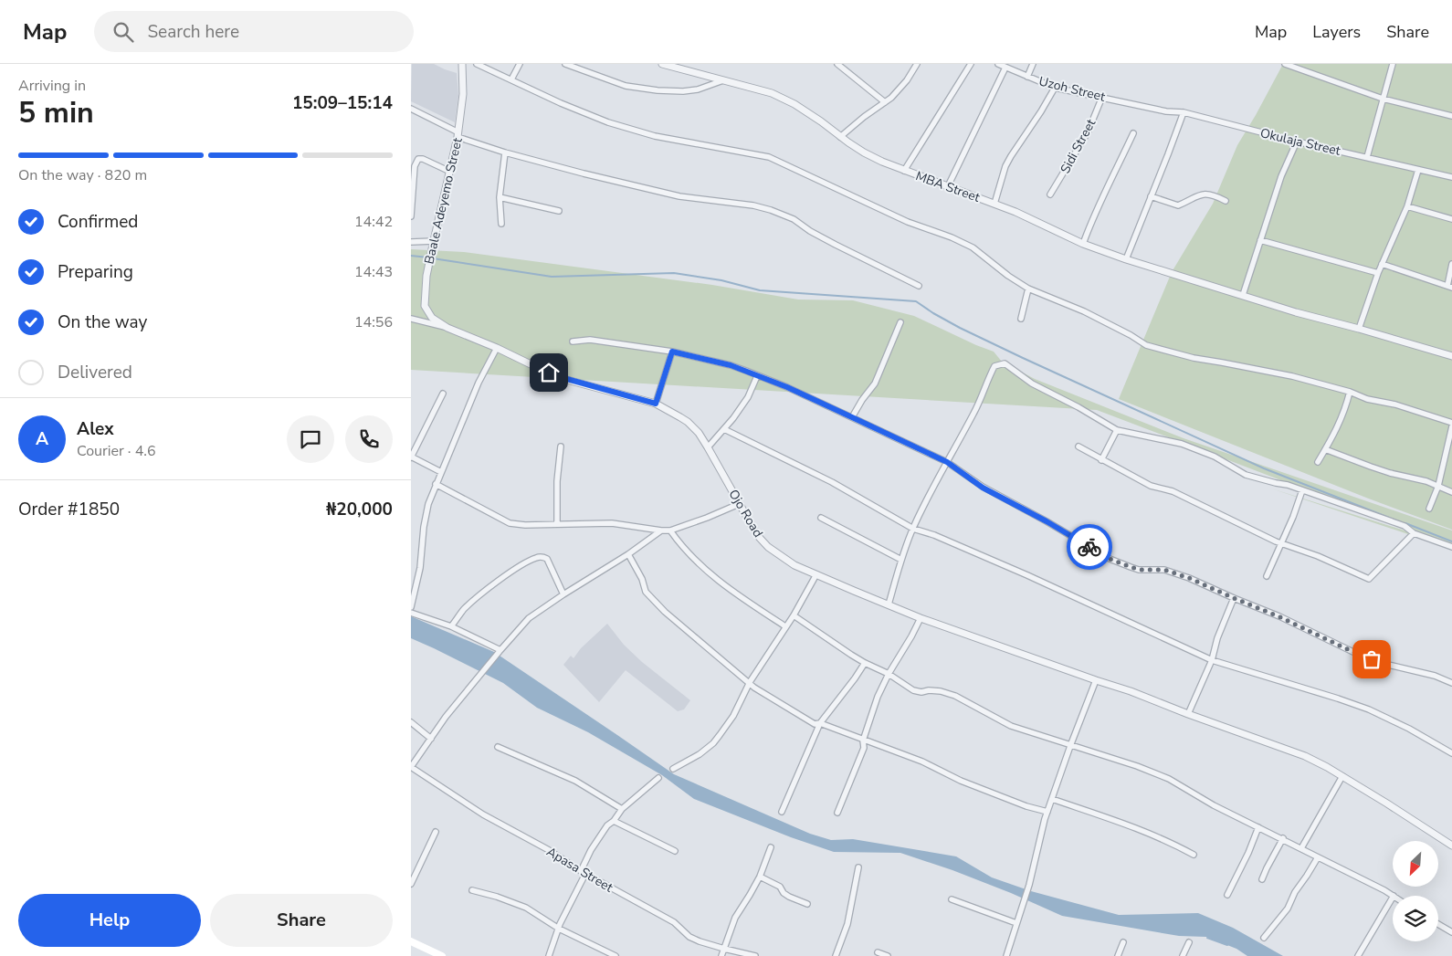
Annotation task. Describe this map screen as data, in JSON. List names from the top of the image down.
{
  "streets": {
    "street": [
      "Uzoh Street",
      "Okulaja Street",
      "Sidi Street",
      "MBA Street",
      "Baale Adeyemo Street",
      "Ojo Road",
      "Apasa Street"
    ]
  },
  "crossings": [
    ["Uzoh Street", "Okulaja Street"],
    ["Uzoh Street", "Sidi Street"],
    ["Baale Adeyemo Street", "Ojo Road"]
  ],
  "north": "bottom left",
  "page": {
    "header": "Map",
    "search": "Search here",
    "nav": ["Map", "Layers", "Share"],
    "heading": ["5 min", "Arriving in", "15:09–15:14"],
    "panel": [
      "Alex",
      "Courier · 4.6",
      "Order #1850",
      "₦20,000"
    ],
    "bar": "On the way · 820 m",
    "list": [
      ["Confirmed", "14:42"],
      ["Preparing", "14:43"],
      ["On the way", "14:56"],
      "Delivered"
    ],
    "round": "A",
    "buttons": ["Help", "Share"]
  }
}
